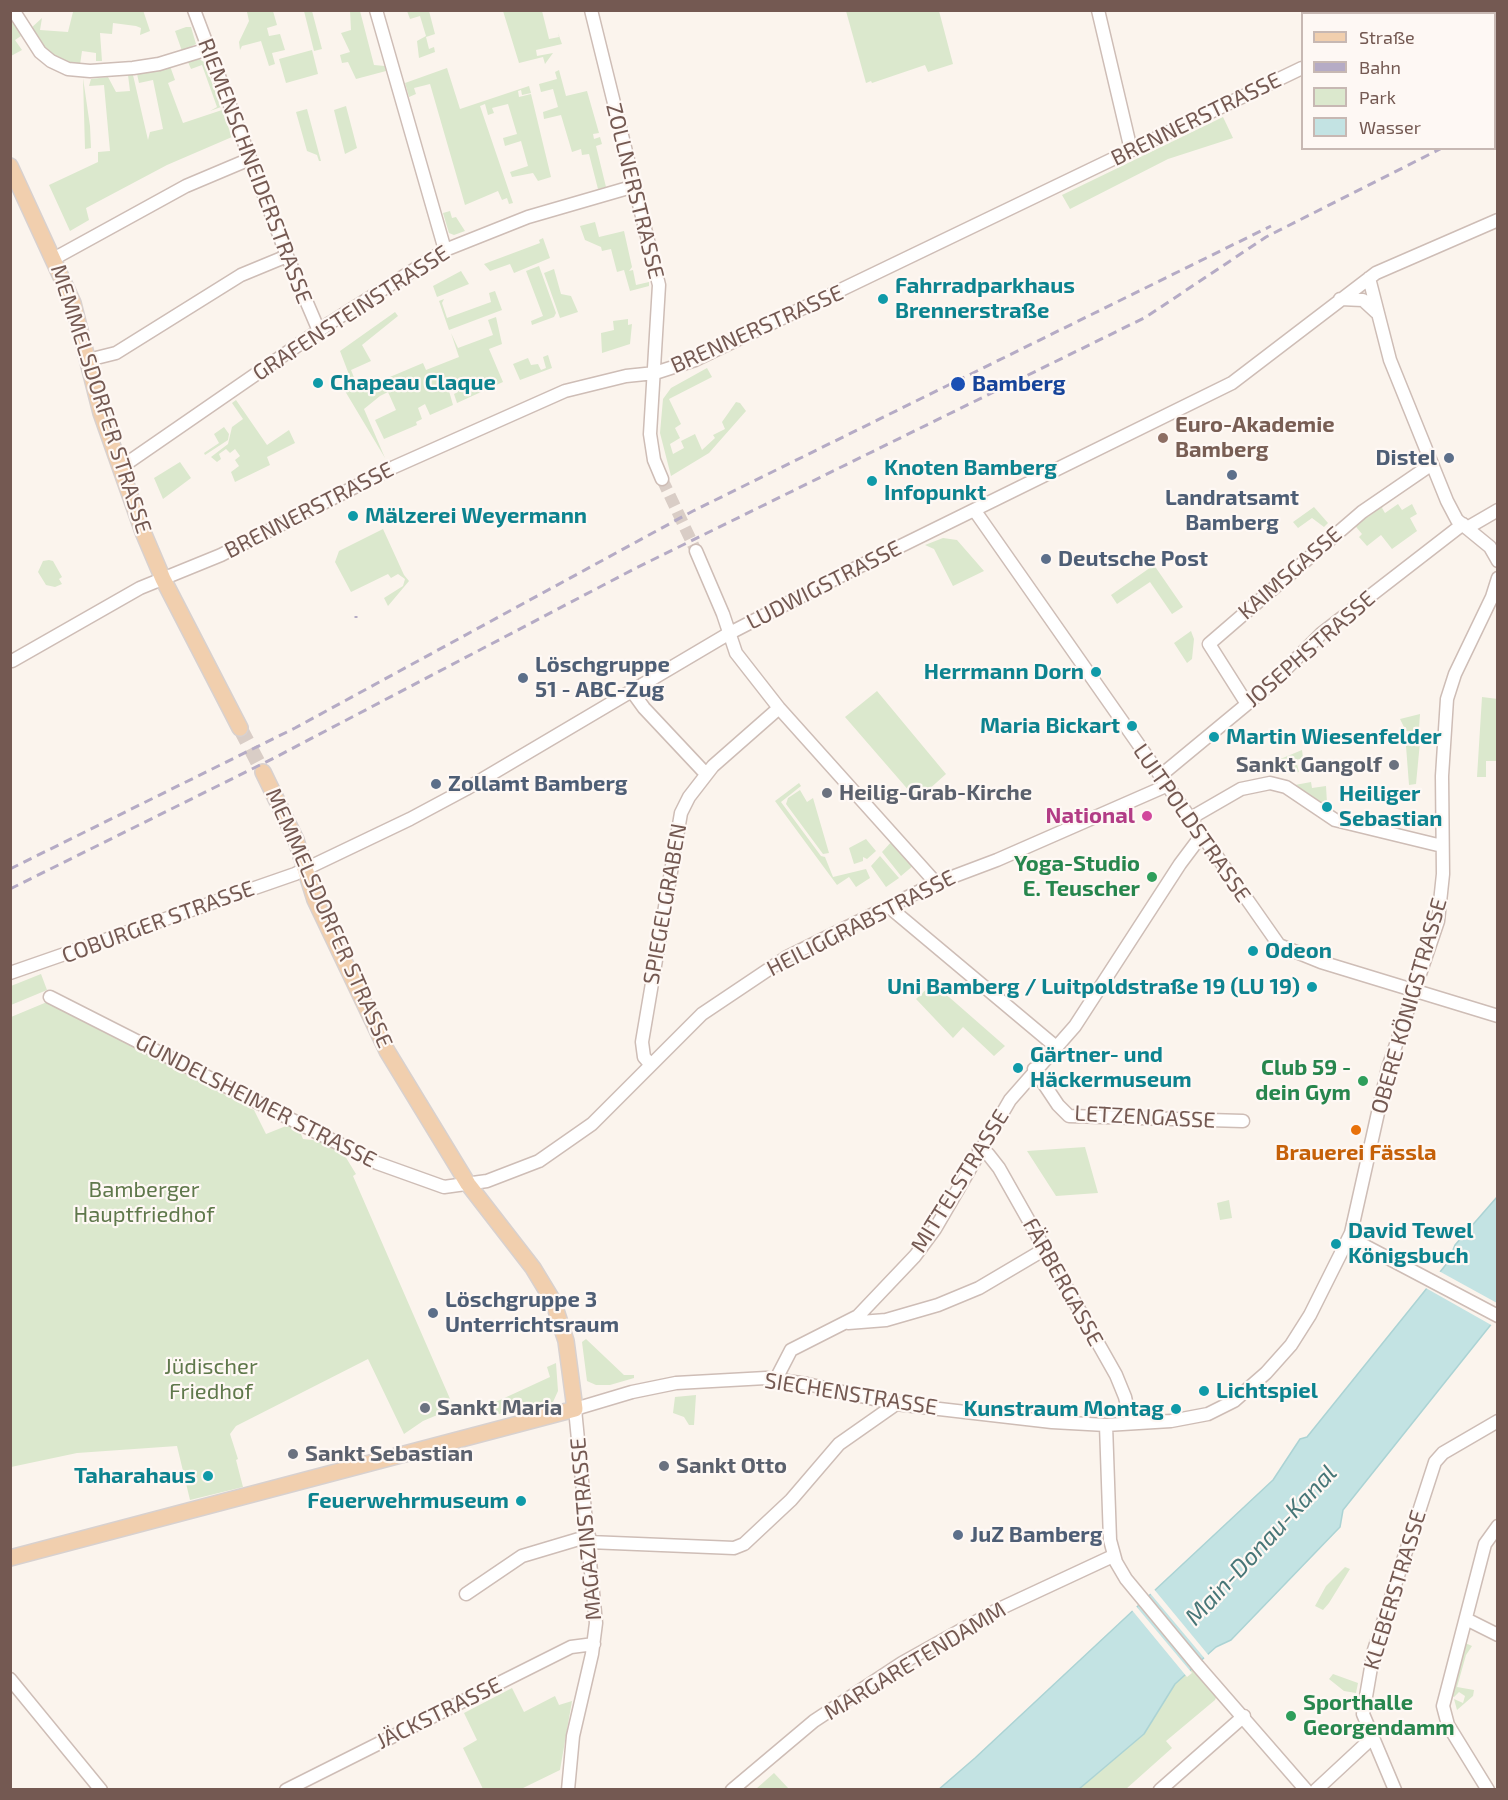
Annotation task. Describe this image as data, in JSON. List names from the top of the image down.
{
  "streets": {
    "main road": ["MEMMELSDORFER STRASSE", "SIECHENSTRASSE"],
    "street": [
      "BRENNERSTRASSE",
      "RIEMENSCHNEIDERSTRASSE",
      "ZOLLNERSTRASSE",
      "GRAFENSTEINSTRASSE",
      "KAIMSGASSE",
      "LUDWIGSTRASSE",
      "JOSEPHSTRASSE",
      "LUITPOLDSTRASSE",
      "SPIEGELGRABEN",
      "COBURGER STRASSE",
      "HEILIGGRABSTRASSE",
      "OBERE KÖNIGSTRASSE",
      "GUNDELSHEIMER STRASSE",
      "LETZENGASSE",
      "MITTELSTRASSE",
      "FÄRBERGASSE",
      "MAGAZINSTRASSE",
      "KLEBERSTRASSE",
      "MARGARETENDAMM",
      "JÄCKSTRASSE"
    ]
  },
  "crossings": [
    ["BRENNERSTRASSE", "ZOLLNERSTRASSE"],
    ["BRENNERSTRASSE", "MEMMELSDORFER STRASSE"],
    ["RIEMENSCHNEIDERSTRASSE", "GRAFENSTEINSTRASSE"],
    ["ZOLLNERSTRASSE", "GRAFENSTEINSTRASSE"],
    ["GRAFENSTEINSTRASSE", "MEMMELSDORFER STRASSE"],
    ["MEMMELSDORFER STRASSE", "LUDWIGSTRASSE"],
    ["MEMMELSDORFER STRASSE", "COBURGER STRASSE"],
    ["MEMMELSDORFER STRASSE", "HEILIGGRABSTRASSE"],
    ["MEMMELSDORFER STRASSE", "GUNDELSHEIMER STRASSE"],
    ["MEMMELSDORFER STRASSE", "SIECHENSTRASSE"],
    ["MEMMELSDORFER STRASSE", "MAGAZINSTRASSE"],
    ["KAIMSGASSE", "JOSEPHSTRASSE"],
    ["LUDWIGSTRASSE", "LUITPOLDSTRASSE"],
    ["LUDWIGSTRASSE", "COBURGER STRASSE"],
    ["JOSEPHSTRASSE", "LUITPOLDSTRASSE"],
    ["JOSEPHSTRASSE", "HEILIGGRABSTRASSE"],
    ["LUITPOLDSTRASSE", "HEILIGGRABSTRASSE"],
    ["LUITPOLDSTRASSE", "OBERE KÖNIGSTRASSE"],
    ["LUITPOLDSTRASSE", "MITTELSTRASSE"],
    ["SPIEGELGRABEN", "HEILIGGRABSTRASSE"],
    ["HEILIGGRABSTRASSE", "GUNDELSHEIMER STRASSE"],
    ["OBERE KÖNIGSTRASSE", "SIECHENSTRASSE"],
    ["LETZENGASSE", "MITTELSTRASSE"],
    ["MITTELSTRASSE", "FÄRBERGASSE"],
    ["MITTELSTRASSE", "SIECHENSTRASSE"],
    ["FÄRBERGASSE", "SIECHENSTRASSE"],
    ["SIECHENSTRASSE", "MAGAZINSTRASSE"],
    ["MAGAZINSTRASSE", "JÄCKSTRASSE"]
  ],
  "water": ["Main-Donau-Kanal"],
  "parks": ["Bamberger Hauptfriedhof", "Jüdischer Friedhof"],
  "places": [
    "Fahrradparkhaus Brennerstraße",
    "Chapeau Claque",
    "Bamberg",
    "Euro-Akademie Bamberg",
    "Distel",
    "Landratsamt Bamberg",
    "Knoten Bamberg Infopunkt",
    "Mälzerei Weyermann",
    "Deutsche Post",
    "Herrmann Dorn",
    "Löschgruppe 51 - ABC-Zug",
    "Maria Bickart",
    "Martin Wiesenfelder",
    "Sankt Gangolf",
    "Zollamt Bamberg",
    "Heilig-Grab-Kirche",
    "Heiliger Sebastian",
    "National",
    "Yoga-Studio E. Teuscher",
    "Odeon",
    "Uni Bamberg / Luitpoldstraße 19 (LU 19)",
    "Gärtner- und Häckermuseum",
    "Club 59 - dein Gym",
    "Brauerei Fässla",
    "David Tewel Königsbuch",
    "Löschgruppe 3 Unterrichtsraum",
    "Lichtspiel",
    "Sankt Maria",
    "Kunstraum Montag",
    "Sankt Sebastian",
    "Sankt Otto",
    "Taharahaus",
    "Feuerwehrmuseum",
    "JuZ Bamberg",
    "Sporthalle Georgendamm"
  ],
  "legend": [
    "Straße",
    "Bahn",
    "Park",
    "Wasser"
  ]
}
